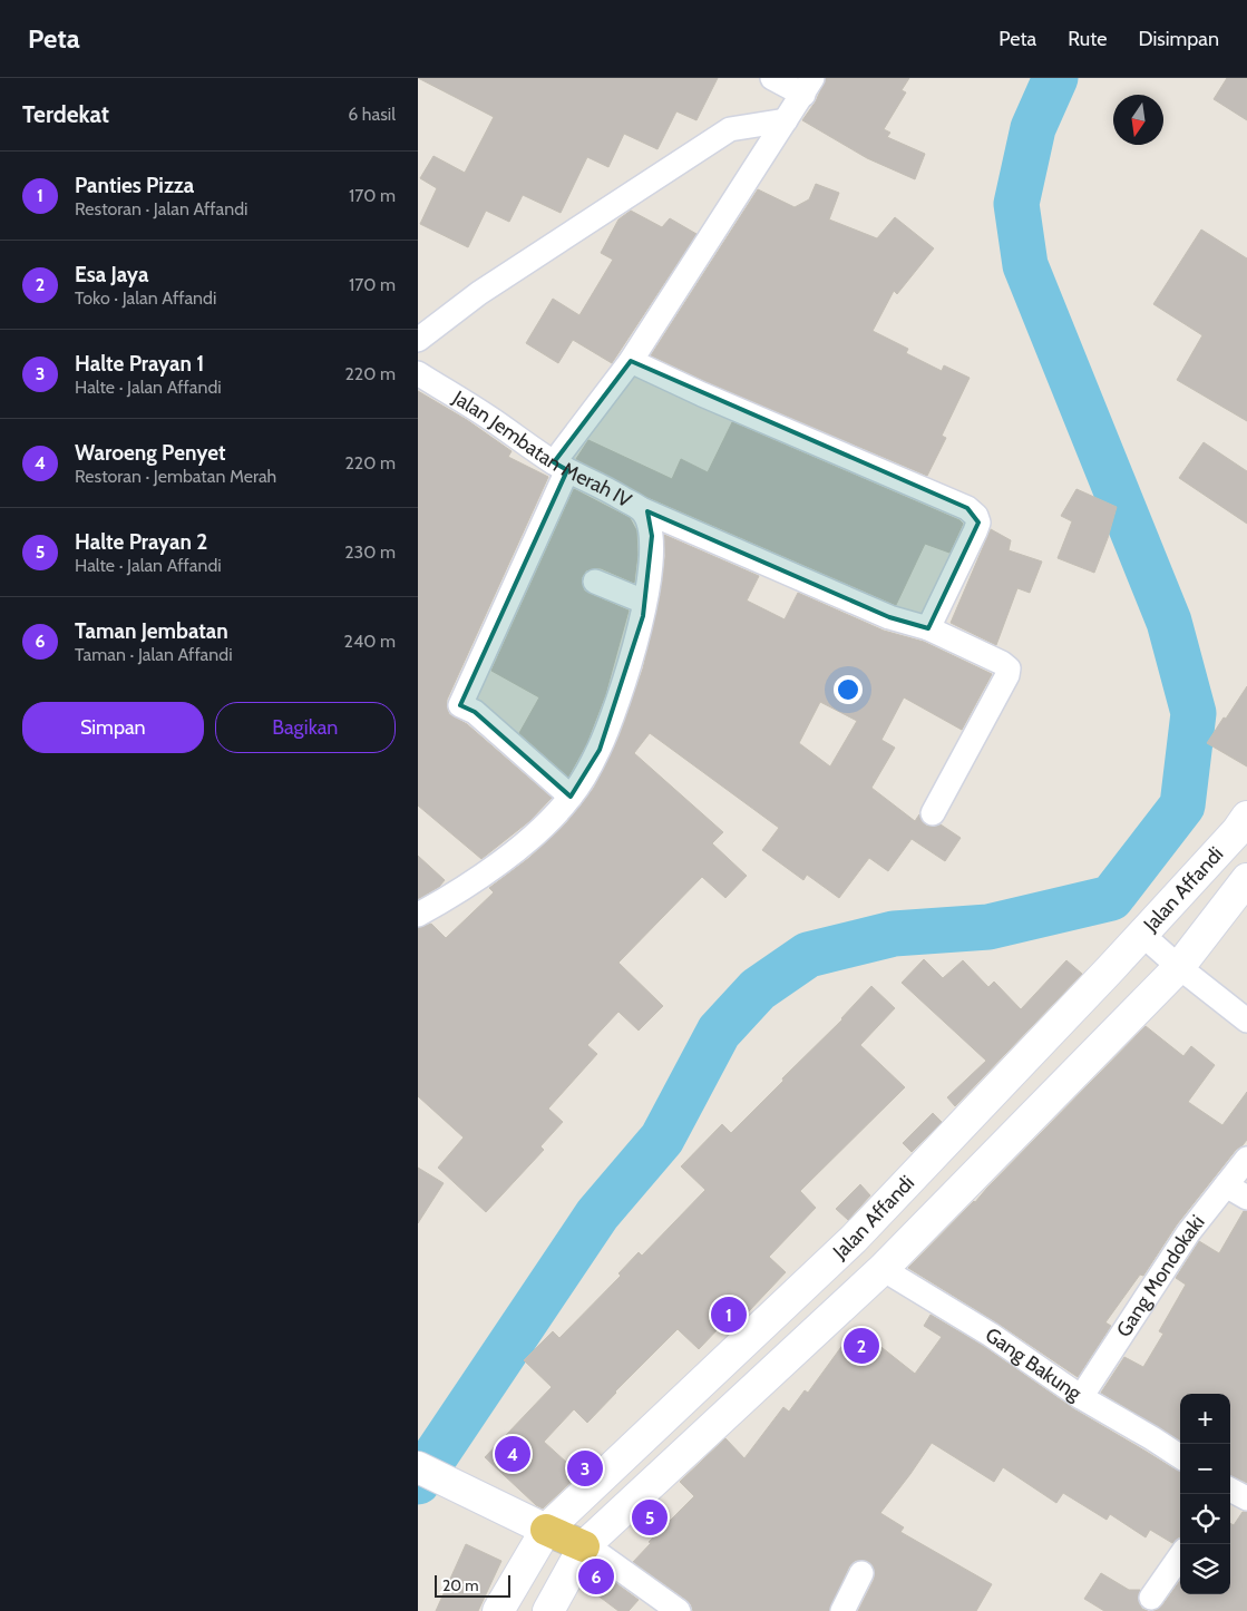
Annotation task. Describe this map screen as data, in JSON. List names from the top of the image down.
{
  "streets": {
    "main road": ["Jalan Affandi"],
    "street": ["Jalan Jembatan Merah IV", "Gang Mondokaki", "Gang Bakung"]
  },
  "crossings": [
    ["Jalan Affandi", "Gang Bakung"],
    ["Gang Mondokaki", "Gang Bakung"]
  ],
  "scale_bar": "20 m",
  "north": "bottom",
  "page": {
    "header": "Peta",
    "nav": ["Peta", "Rute", "Disimpan"],
    "heading": ["Terdekat", "6 hasil"],
    "list": [
      {
        "mark": "1",
        "name": "Panties Pizza",
        "note": "Restoran · Jalan Affandi",
        "value": "170 m"
      },
      {
        "mark": "2",
        "name": "Esa Jaya",
        "note": "Toko · Jalan Affandi",
        "value": "170 m"
      },
      {
        "mark": "3",
        "name": "Halte Prayan 1",
        "note": "Halte · Jalan Affandi",
        "value": "220 m"
      },
      {
        "mark": "4",
        "name": "Waroeng Penyet",
        "note": "Restoran · Jembatan Merah",
        "value": "220 m"
      },
      {
        "mark": "5",
        "name": "Halte Prayan 2",
        "note": "Halte · Jalan Affandi",
        "value": "230 m"
      },
      {
        "mark": "6",
        "name": "Taman Jembatan",
        "note": "Taman · Jalan Affandi",
        "value": "240 m"
      }
    ],
    "buttons": ["Simpan", "Bagikan"],
    "pins": [
      "1",
      "2",
      "4",
      "3",
      "5",
      "6"
    ],
    "map_buttons": ["+", "−"],
    "scale": "20 m"
  }
}
